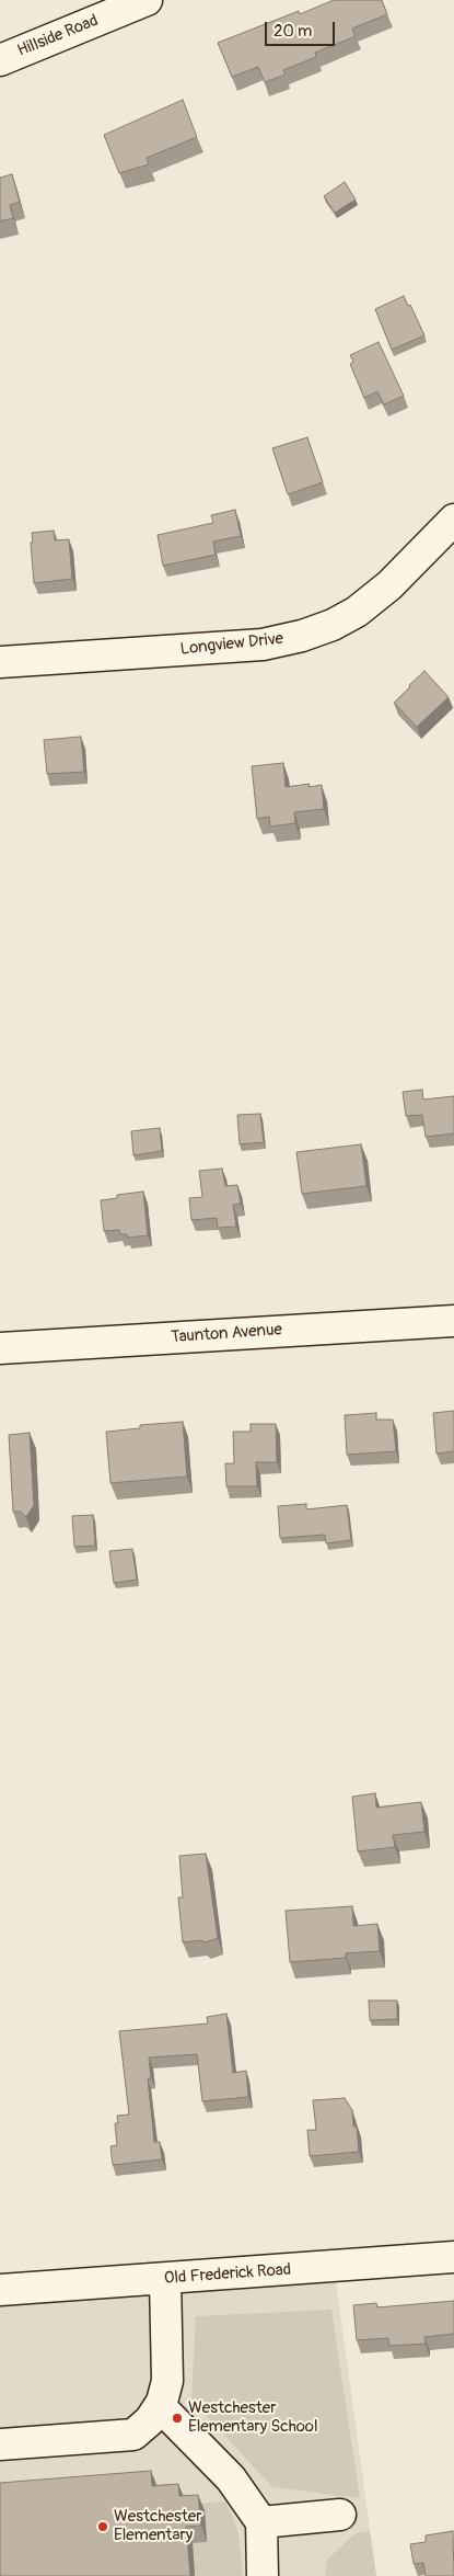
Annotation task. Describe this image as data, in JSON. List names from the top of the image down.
{
  "streets": {
    "street": [
      "Hillside Road",
      "Longview Drive",
      "Taunton Avenue",
      "Old Frederick Road"
    ]
  },
  "places": ["Westchester Elementary School", "Westchester Elementary"],
  "scale_bar": "20 m"
}
